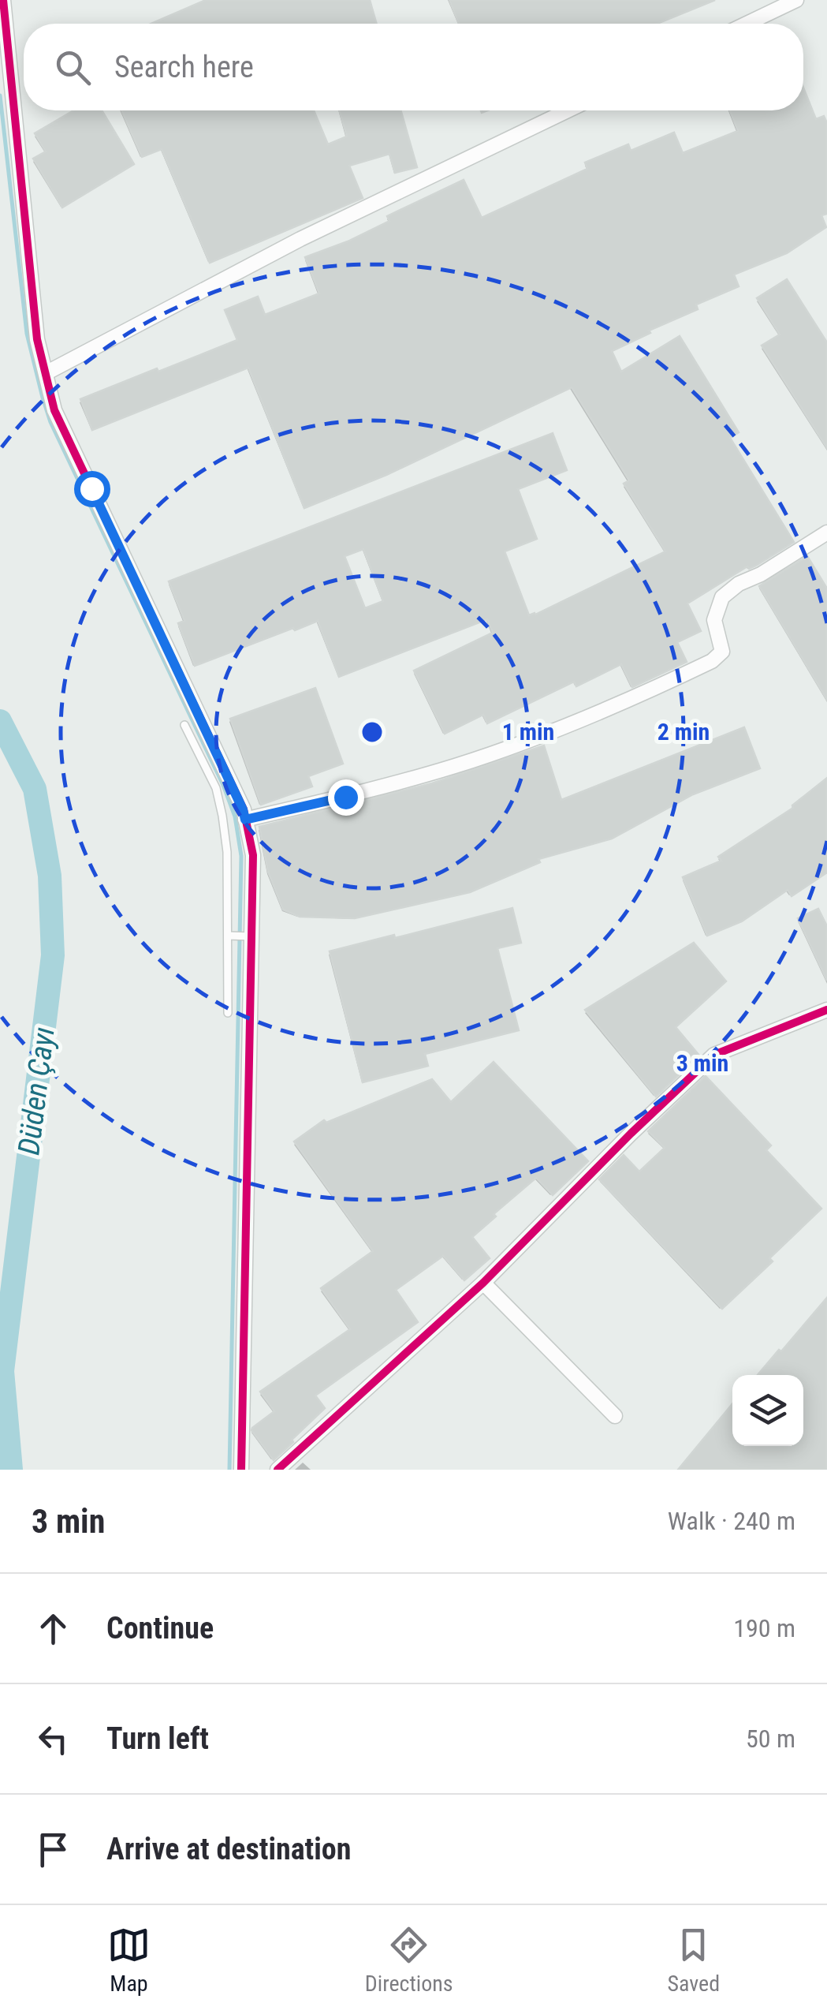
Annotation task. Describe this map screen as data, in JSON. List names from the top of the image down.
{
  "water": ["Düden Çayı"],
  "page": {
    "search": "Search here",
    "heading": ["3 min", "Walk · 240 m"],
    "list": [
      ["Continue", "190 m"],
      ["Turn left", "50 m"],
      "Arrive at destination"
    ],
    "nav": ["Map", "Directions", "Saved"]
  },
  "rings": ["1 min", "2 min", "3 min"]
}
